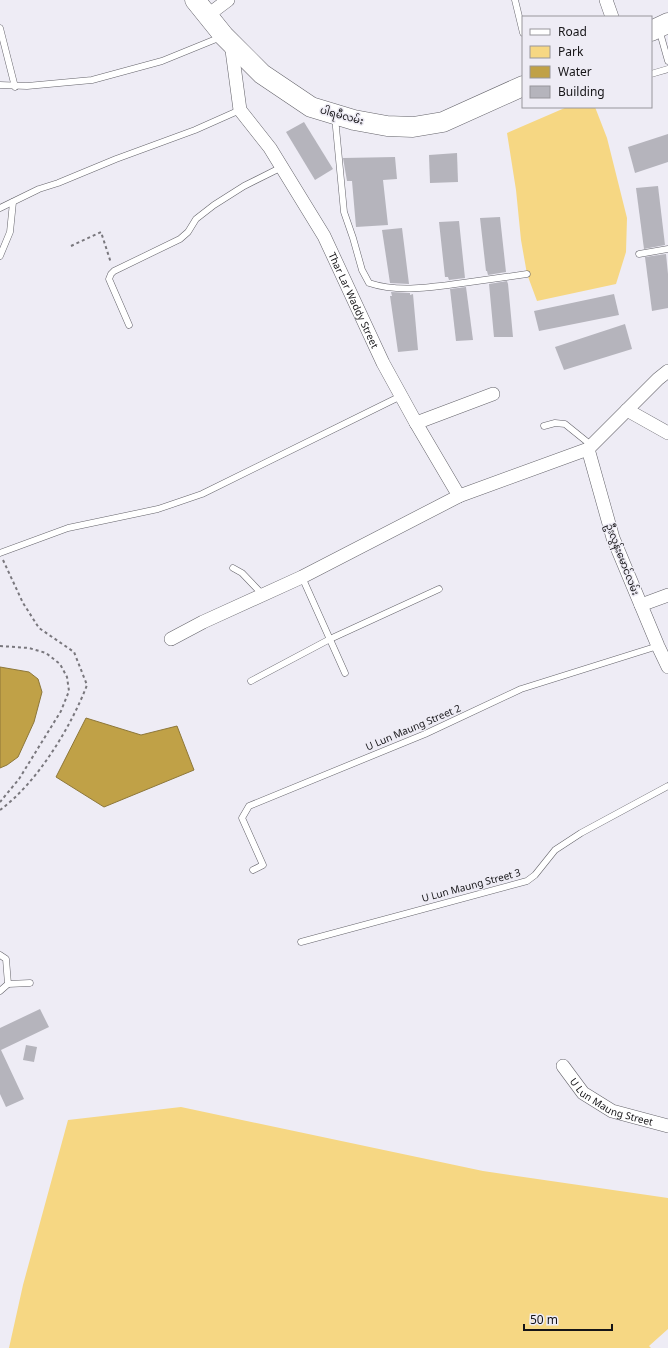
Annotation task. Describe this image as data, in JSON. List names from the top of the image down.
{
  "streets": {
    "main road": ["ပါရမီလမ်း"],
    "street": ["Thar Lar Waddy Street", "ဦးလွန်းမောင်လမ်း", "U Lun Maung Street"],
    "lane": ["U Lun Maung Street 2", "U Lun Maung Street 3"]
  },
  "crossings": [
    ["ဦးလွန်းမောင်လမ်း", "U Lun Maung Street 2"]
  ],
  "legend": [
    "Road",
    "Park",
    "Water",
    "Building"
  ],
  "scale_bar": "50 m"
}
